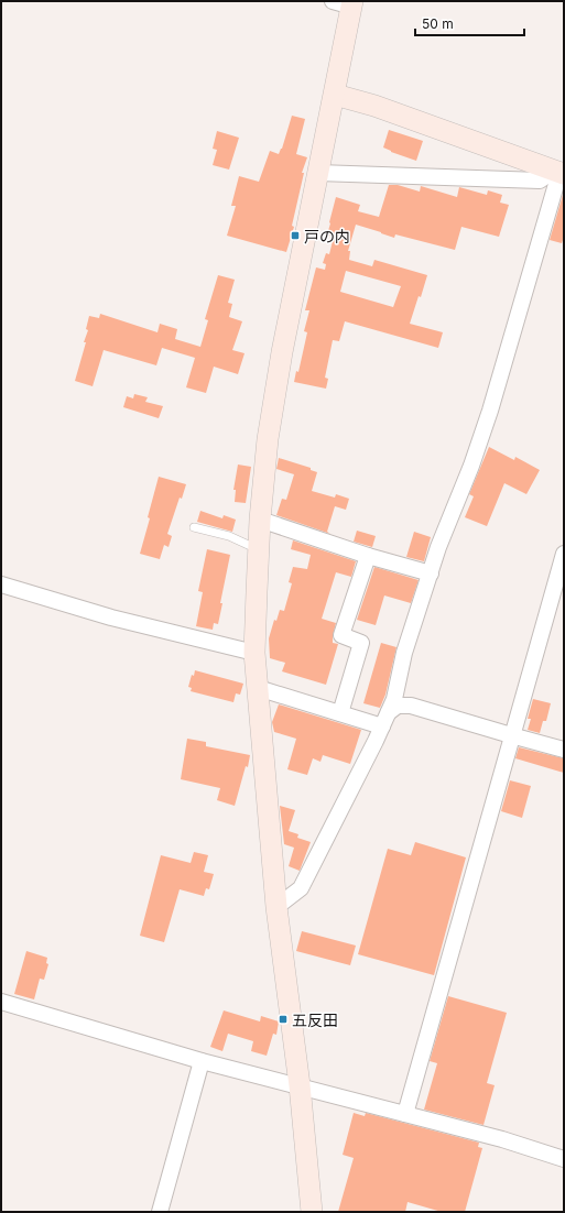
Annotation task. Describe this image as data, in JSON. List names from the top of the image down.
{
  "places": {
    "transit": ["戸の内", "五反田"]
  },
  "scale_bar": "50 m"
}
